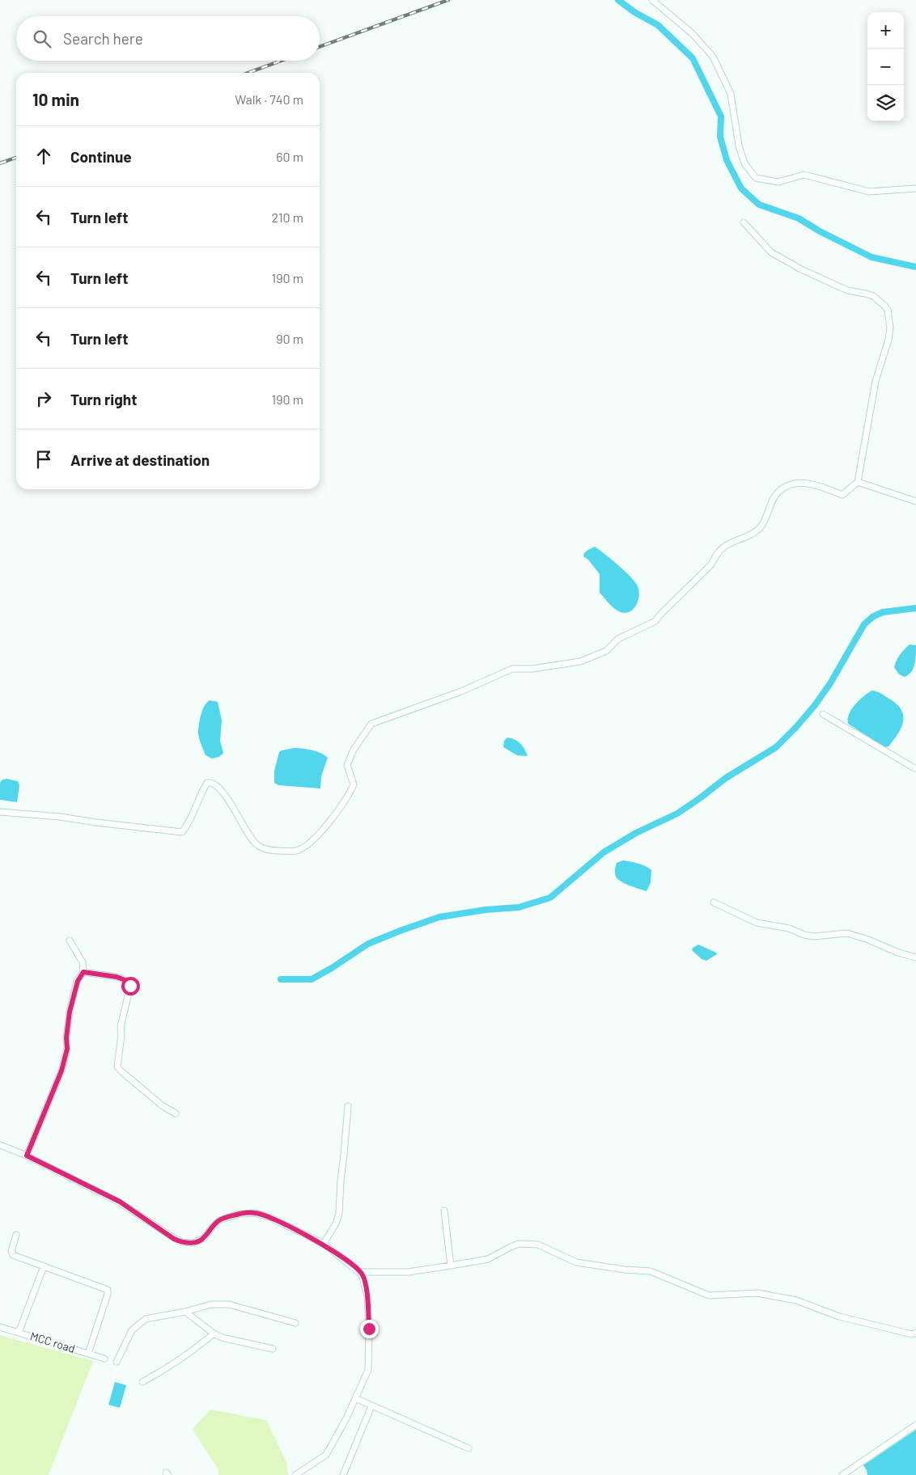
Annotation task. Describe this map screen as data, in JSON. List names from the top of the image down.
{
  "streets": {
    "street": ["MCC road"]
  },
  "page": {
    "map_buttons": ["+", "−"],
    "search": "Search here",
    "heading": ["10 min", "Walk · 740 m"],
    "list": [
      ["Continue", "60 m"],
      ["Turn left", "210 m"],
      ["Turn left", "190 m"],
      ["Turn left", "90 m"],
      ["Turn right", "190 m"],
      "Arrive at destination"
    ]
  }
}
